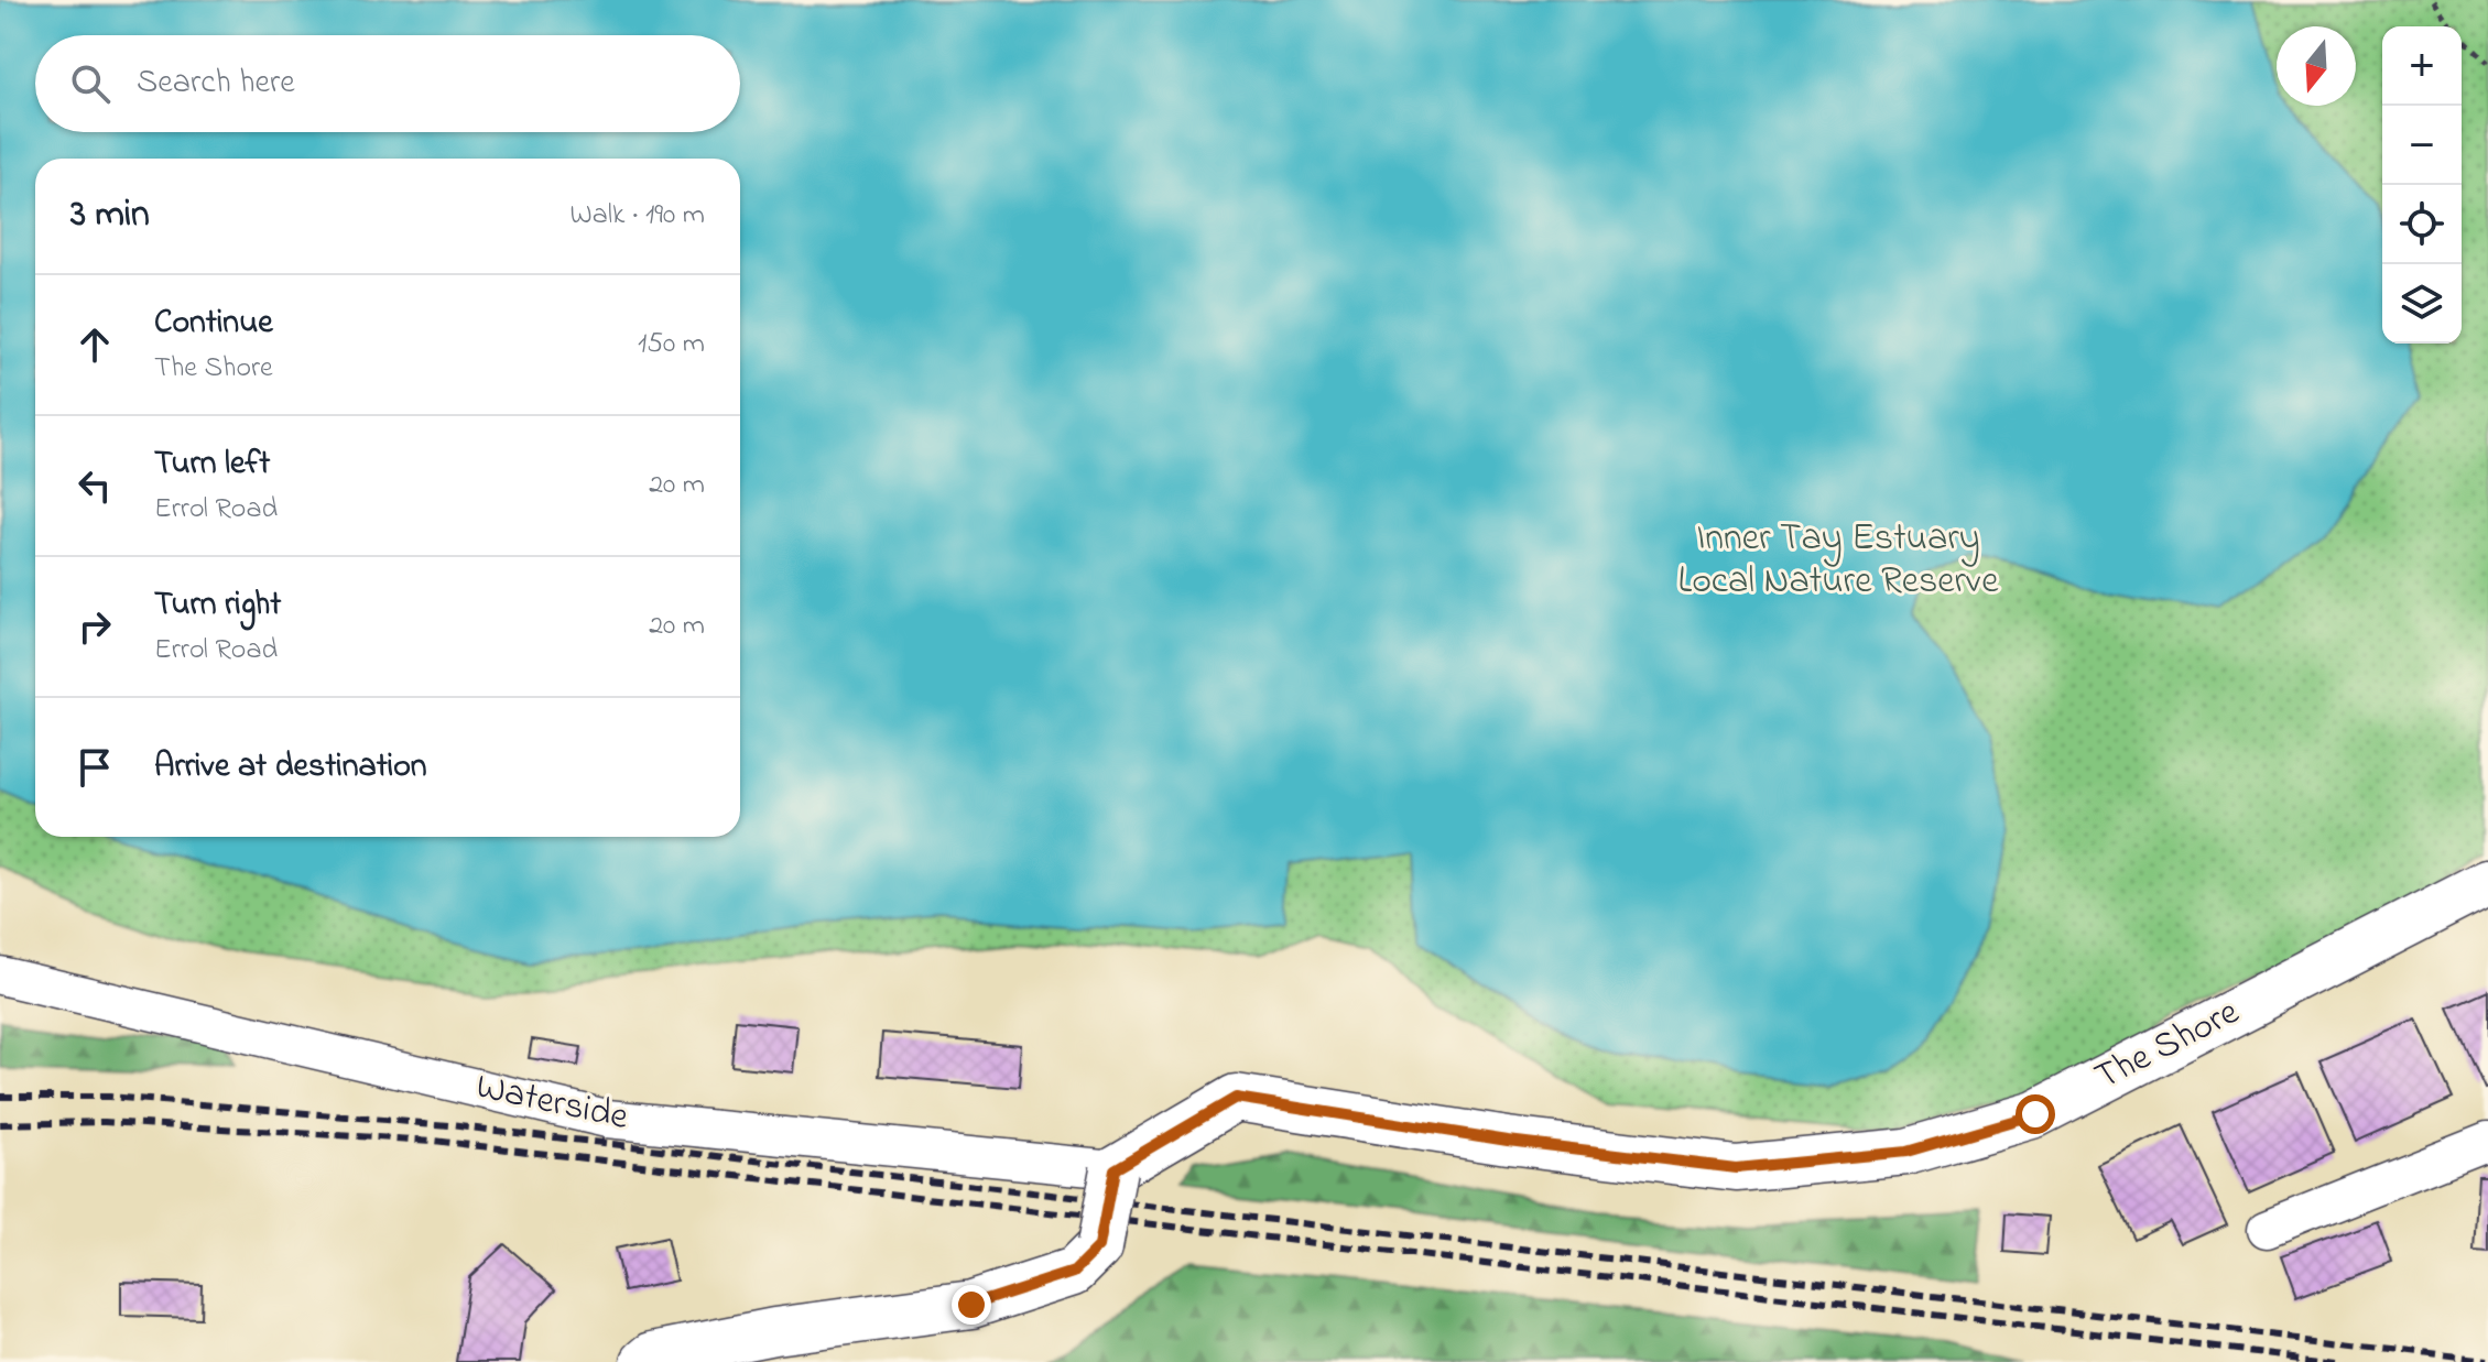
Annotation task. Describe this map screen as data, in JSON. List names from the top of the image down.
{
  "streets": {
    "street": ["The Shore", "Waterside"]
  },
  "crossings": [
    ["The Shore", "Waterside"]
  ],
  "parks": ["Inner Tay Estuary Local Nature Reserve"],
  "north": "bottom",
  "page": {
    "map_buttons": ["+", "−"],
    "search": "Search here",
    "heading": ["3 min", "Walk · 190 m"],
    "list": [
      ["Continue", "The Shore", "150 m"],
      ["Turn left", "Errol Road", "20 m"],
      ["Turn right", "Errol Road", "20 m"],
      "Arrive at destination"
    ]
  }
}
